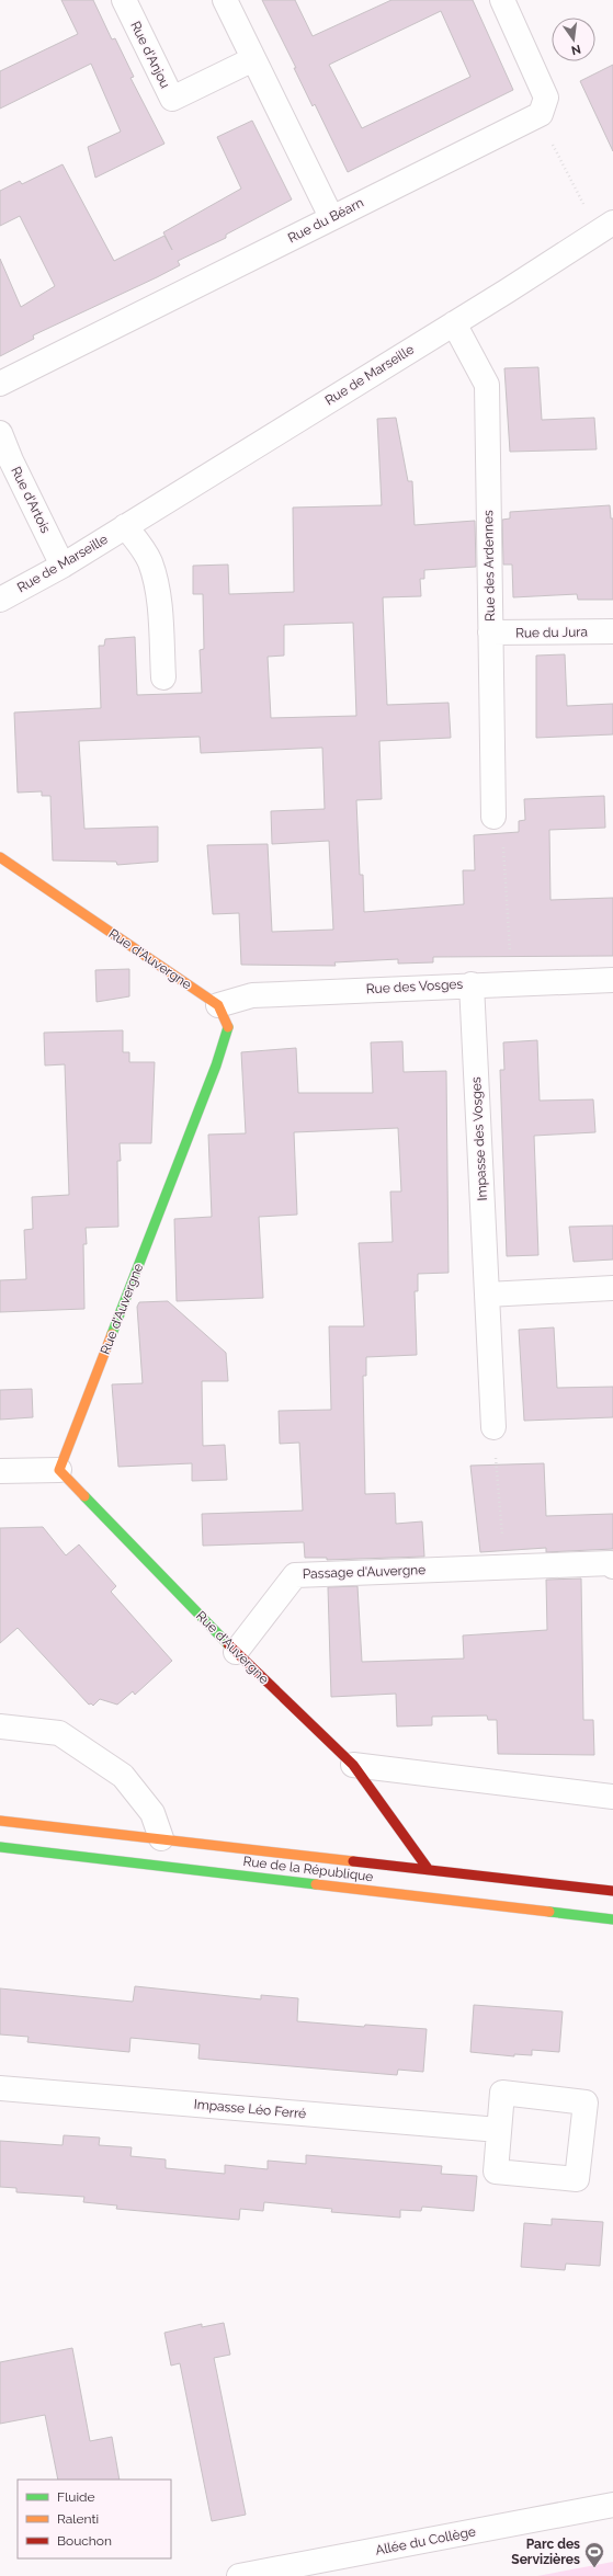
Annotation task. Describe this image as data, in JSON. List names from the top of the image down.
{
  "streets": {
    "street": [
      "Rue d'Anjou",
      "Rue du Béarn",
      "Rue de Marseille",
      "Rue d'Artois",
      "Rue des Ardennes",
      "Rue du Jura",
      "Rue d'Auvergne",
      "Rue des Vosges",
      "Impasse des Vosges",
      "Passage d'Auvergne",
      "Rue de la République",
      "Impasse Léo Ferré",
      "Allée du Collège"
    ]
  },
  "crossings": [
    ["Rue de Marseille", "Rue d'Artois"],
    ["Rue de Marseille", "Rue des Ardennes"],
    ["Rue des Ardennes", "Rue du Jura"],
    ["Rue d'Auvergne", "Rue des Vosges"],
    ["Rue d'Auvergne", "Passage d'Auvergne"],
    ["Rue d'Auvergne", "Rue de la République"],
    ["Rue des Vosges", "Impasse des Vosges"]
  ],
  "places": {
    "sports": ["Parc des Servizières"]
  },
  "legend": ["Fluide", "Ralenti", "Bouchon"],
  "north": "bottom"
}
